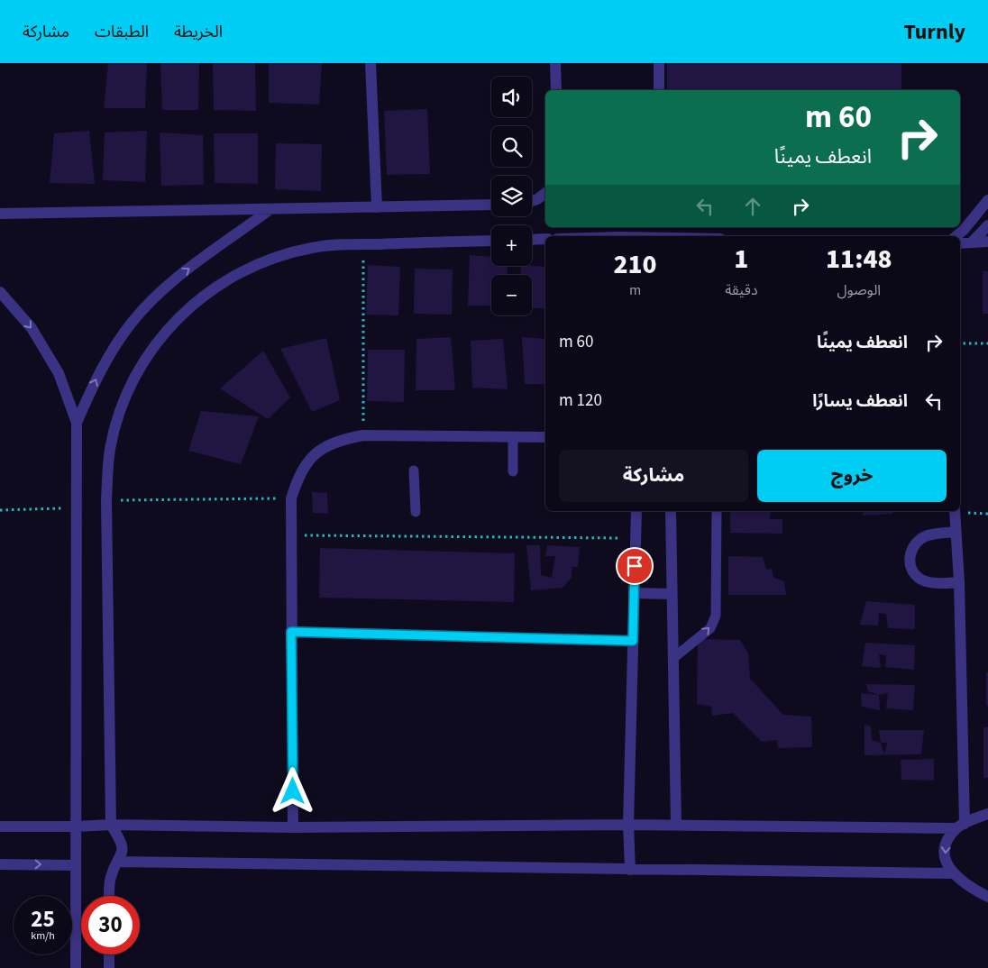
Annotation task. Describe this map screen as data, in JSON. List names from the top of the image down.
{
  "page": {
    "header": "Turnly",
    "nav": ["الخريطة", "الطبقات", "مشاركة"],
    "map_buttons": ["+", "−"],
    "turn": ["60 m", "انعطف يمينًا"],
    "eta": [
      "11:48",
      "الوصول",
      "1",
      "دقيقة",
      "210",
      "m"
    ],
    "list": [
      {
        "name": "انعطف يمينًا",
        "value": "60 m"
      },
      {
        "name": "انعطف يسارًا",
        "value": "120 m"
      }
    ],
    "buttons": ["خروج", "مشاركة"],
    "speed": "25 km/h",
    "limit": "30"
  }
}
